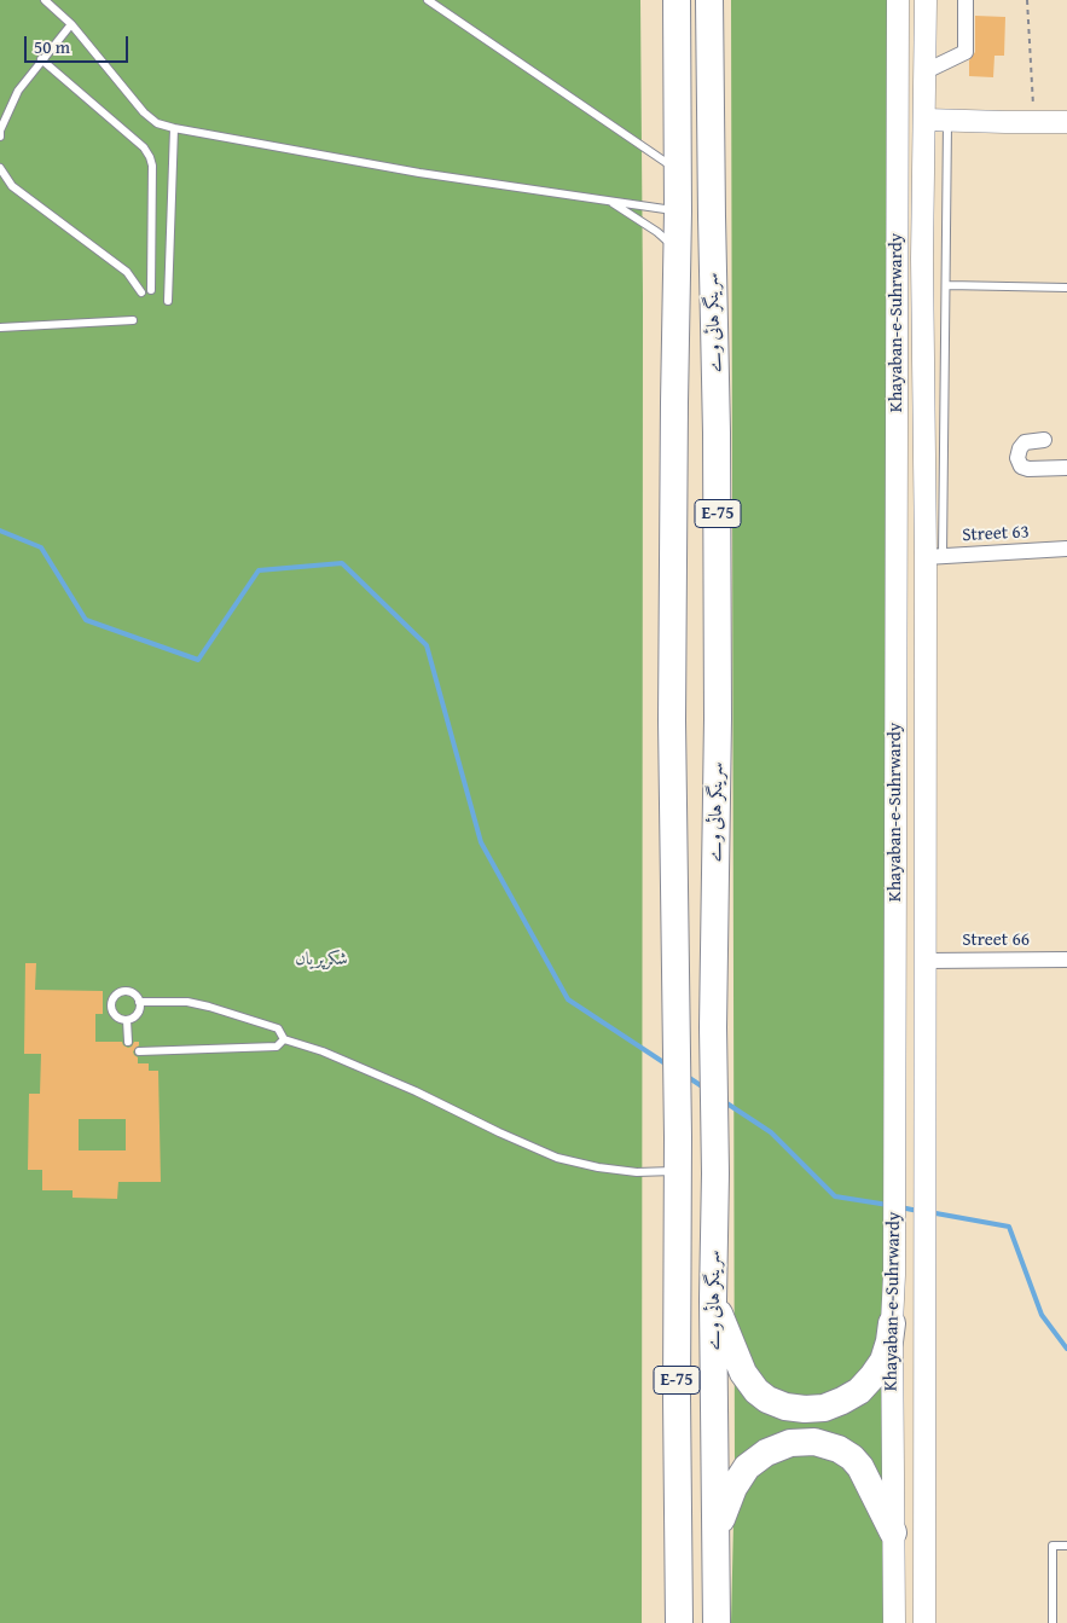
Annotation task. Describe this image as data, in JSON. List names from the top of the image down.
{
  "streets": {
    "highway": ["سرینگر ہائی وے", "E-75"],
    "main road": ["Khayaban-e-Suhrwardy"],
    "street": ["Street 63", "Street 66"]
  },
  "crossings": [
    ["Khayaban-e-Suhrwardy", "Street 63"],
    ["Khayaban-e-Suhrwardy", "Street 66"]
  ],
  "parks": ["شکرپریاں"],
  "scale_bar": "50 m"
}
